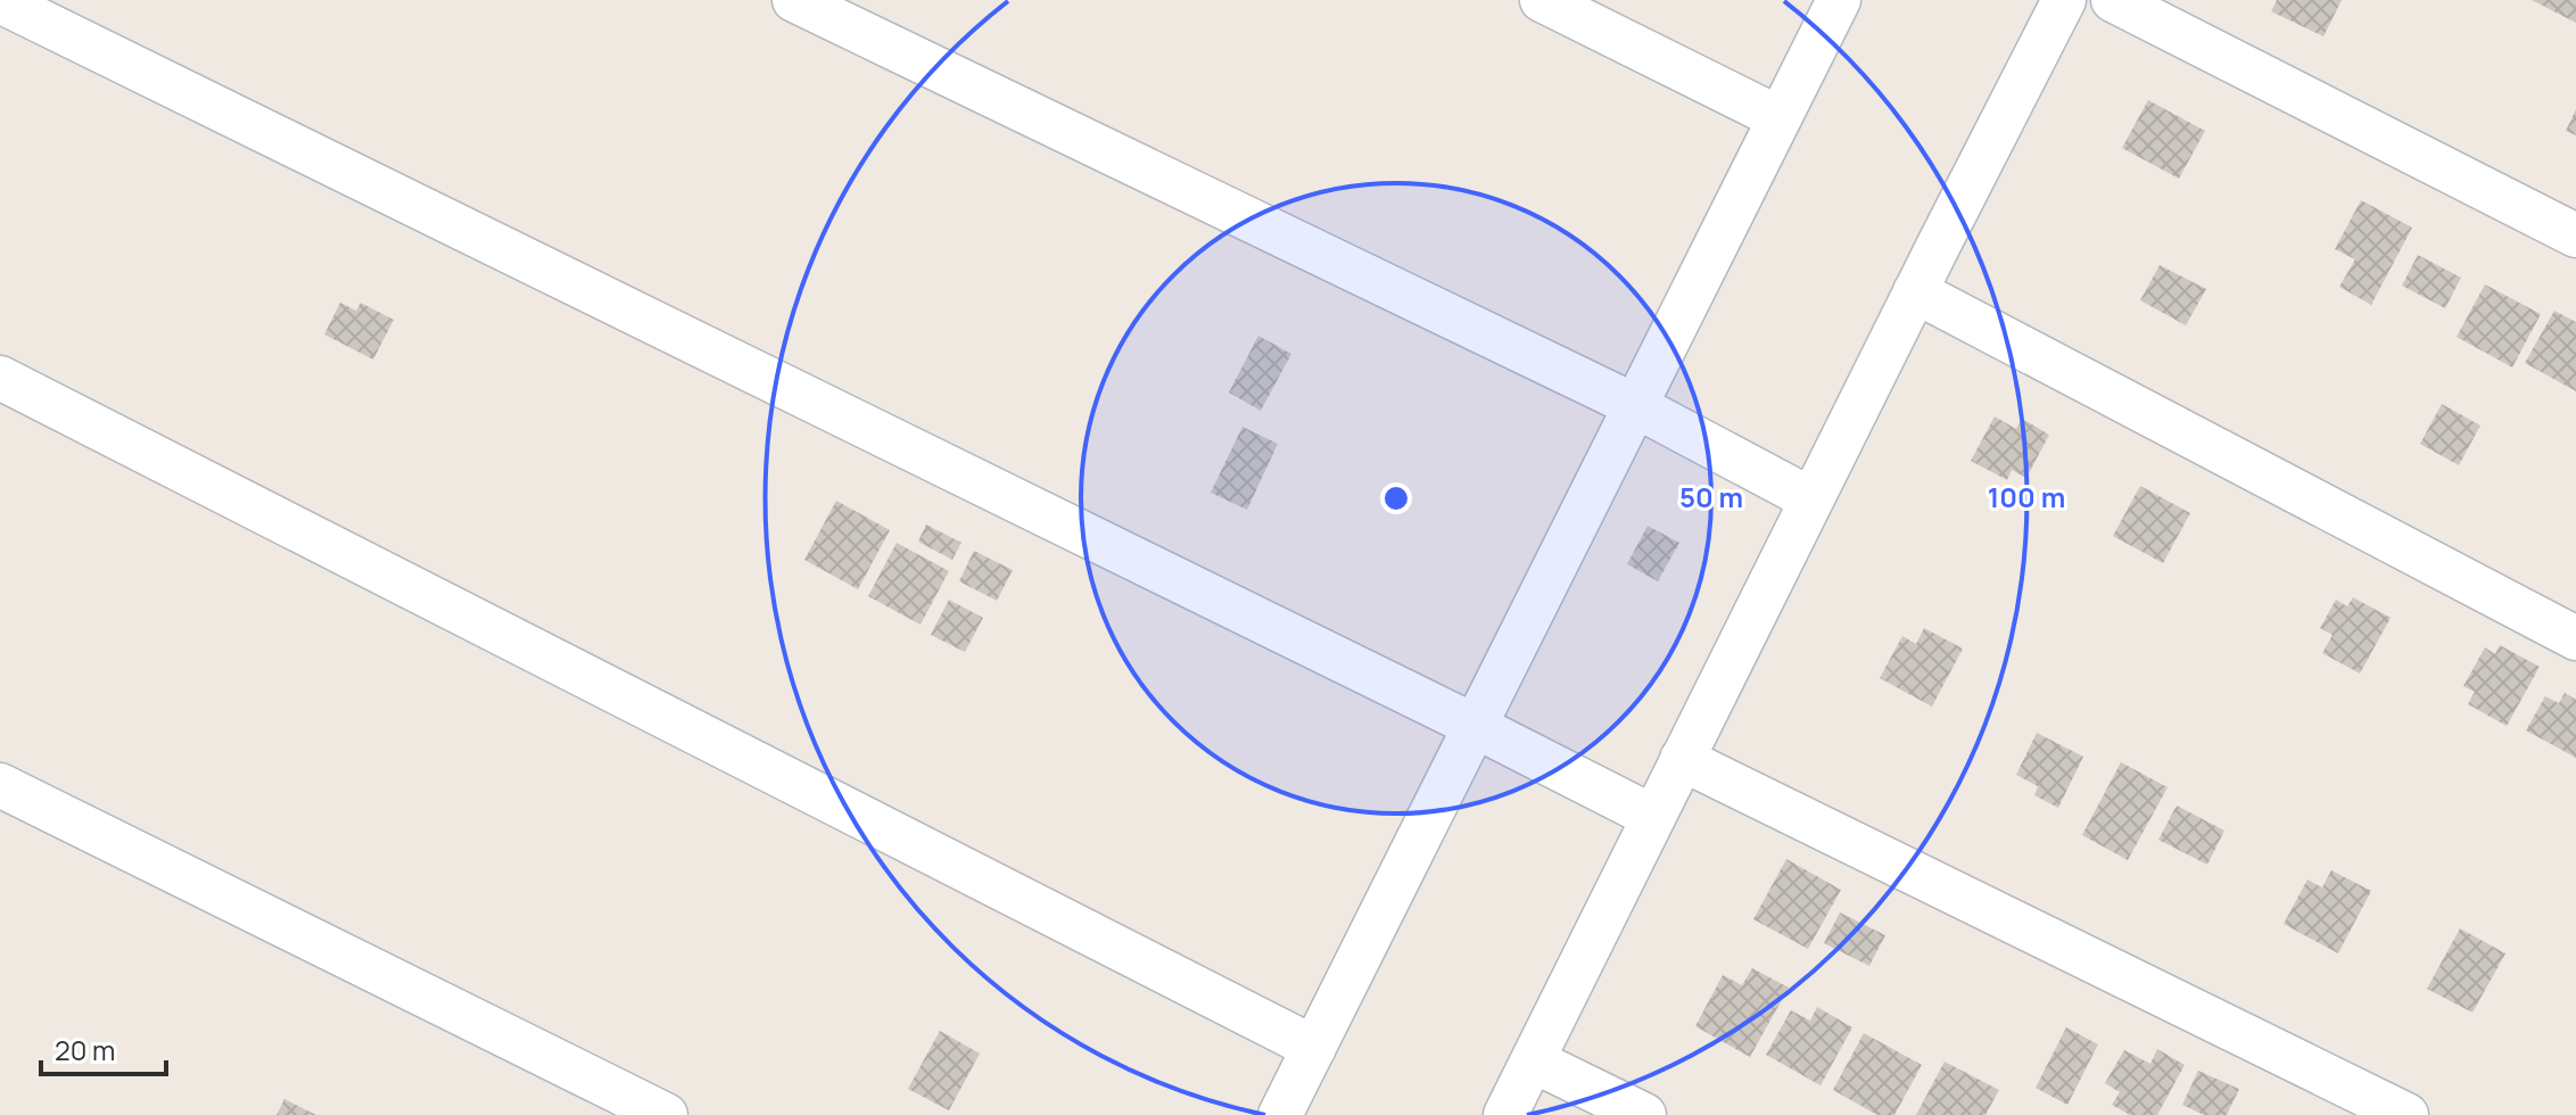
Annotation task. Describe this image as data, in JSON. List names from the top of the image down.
{
  "scale_bar": "20 m",
  "rings": ["50 m", "100 m"]
}
